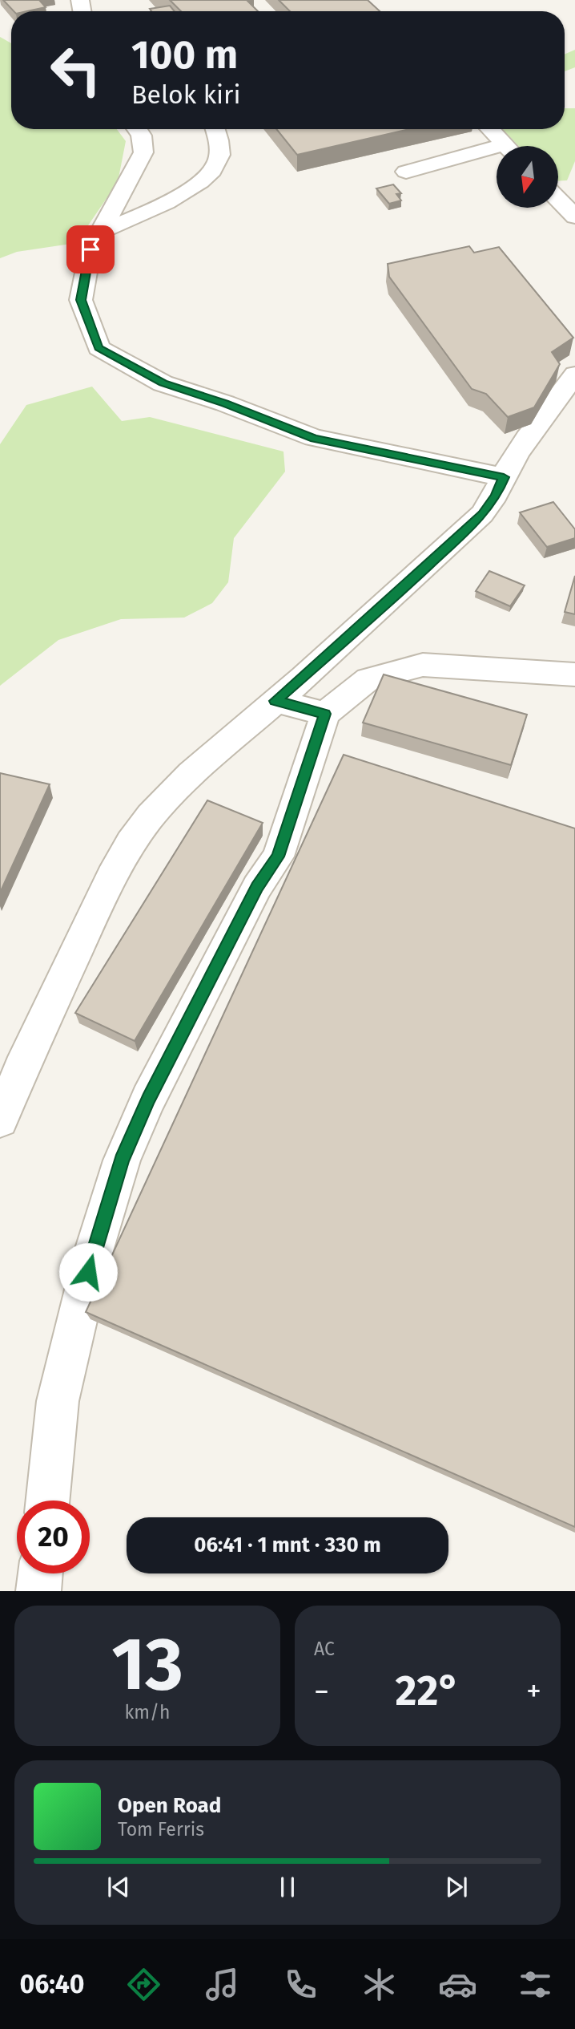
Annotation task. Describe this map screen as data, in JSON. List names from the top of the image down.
{
  "north": "bottom",
  "page": {
    "turn": ["100 m", "Belok kiri"],
    "limit": "20",
    "trip": "06:41 · 1 mnt · 330 m",
    "tile": [
      ["13", "km/h"],
      "AC"
    ],
    "heat": ["−", "22°", "+"],
    "song": ["Open Road", "Tom Ferris"],
    "tabs": "06:40"
  }
}
